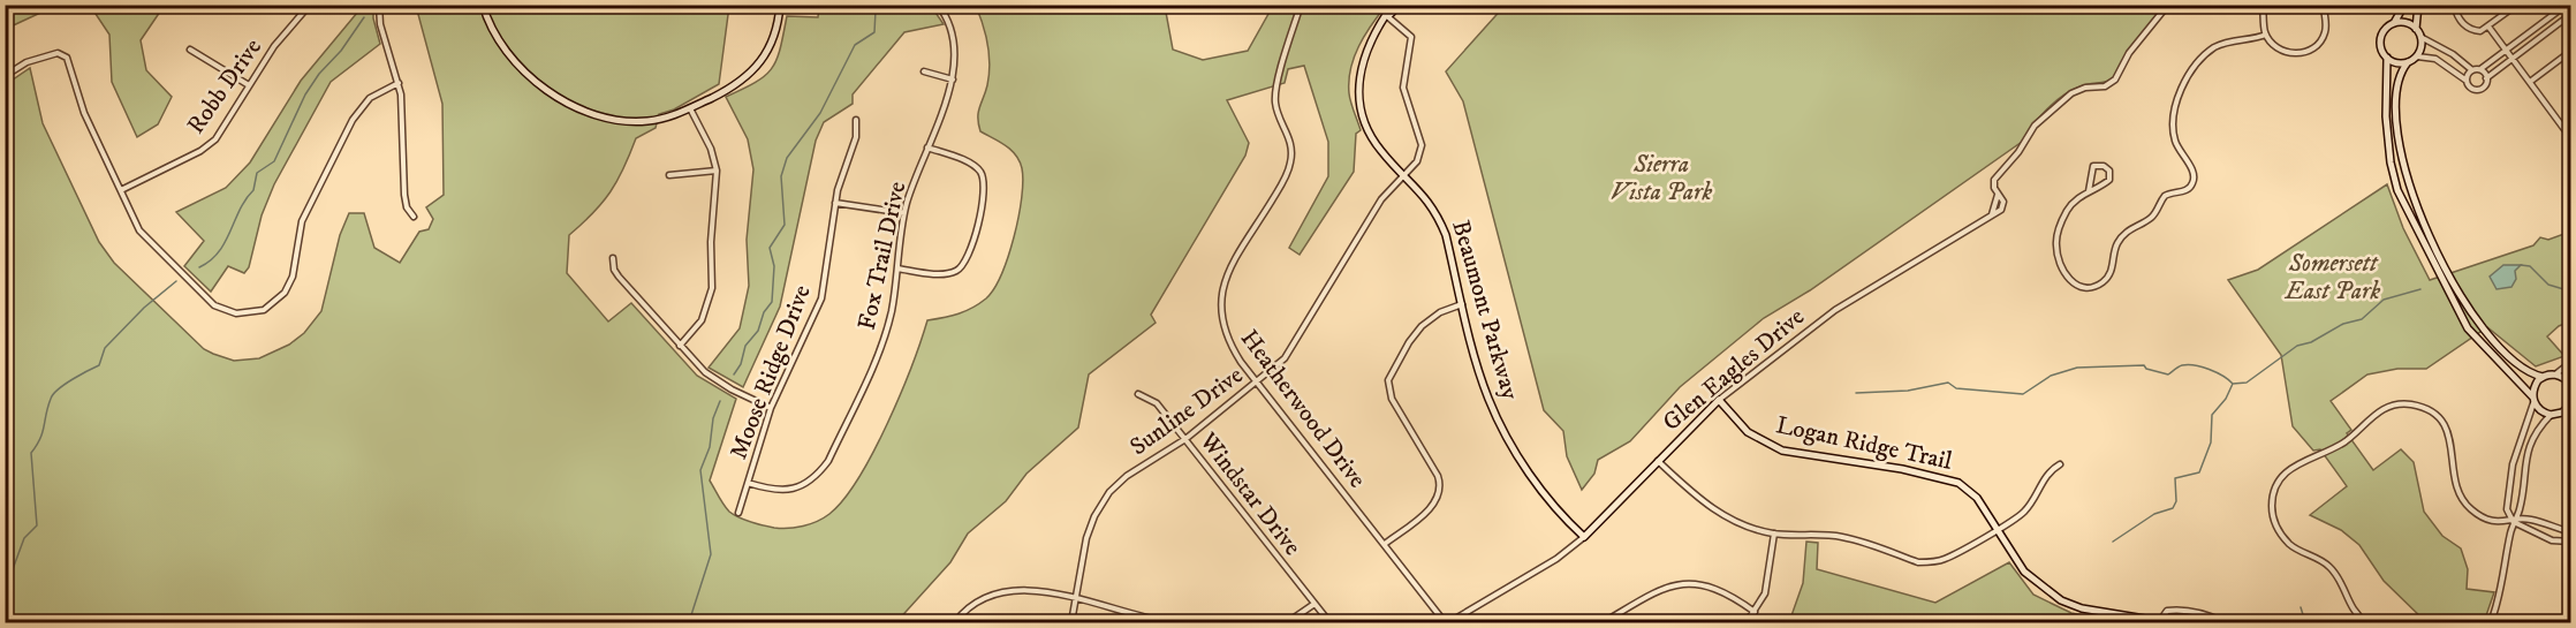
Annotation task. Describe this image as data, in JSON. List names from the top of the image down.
{
  "streets": {
    "street": [
      "Robb Drive",
      "Fox Trail Drive",
      "Beaumont Parkway",
      "Glen Eagles Drive",
      "Moose Ridge Drive",
      "Heatherwood Drive",
      "Sunline Drive",
      "Logan Ridge Trail",
      "Windstar Drive"
    ]
  },
  "crossings": [
    ["Fox Trail Drive", "Moose Ridge Drive"],
    ["Beaumont Parkway", "Glen Eagles Drive"],
    ["Beaumont Parkway", "Sunline Drive"],
    ["Glen Eagles Drive", "Heatherwood Drive"],
    ["Glen Eagles Drive", "Logan Ridge Trail"],
    ["Heatherwood Drive", "Sunline Drive"],
    ["Sunline Drive", "Windstar Drive"]
  ],
  "parks": ["Sierra Vista Park", "Somersett East Park"]
}
